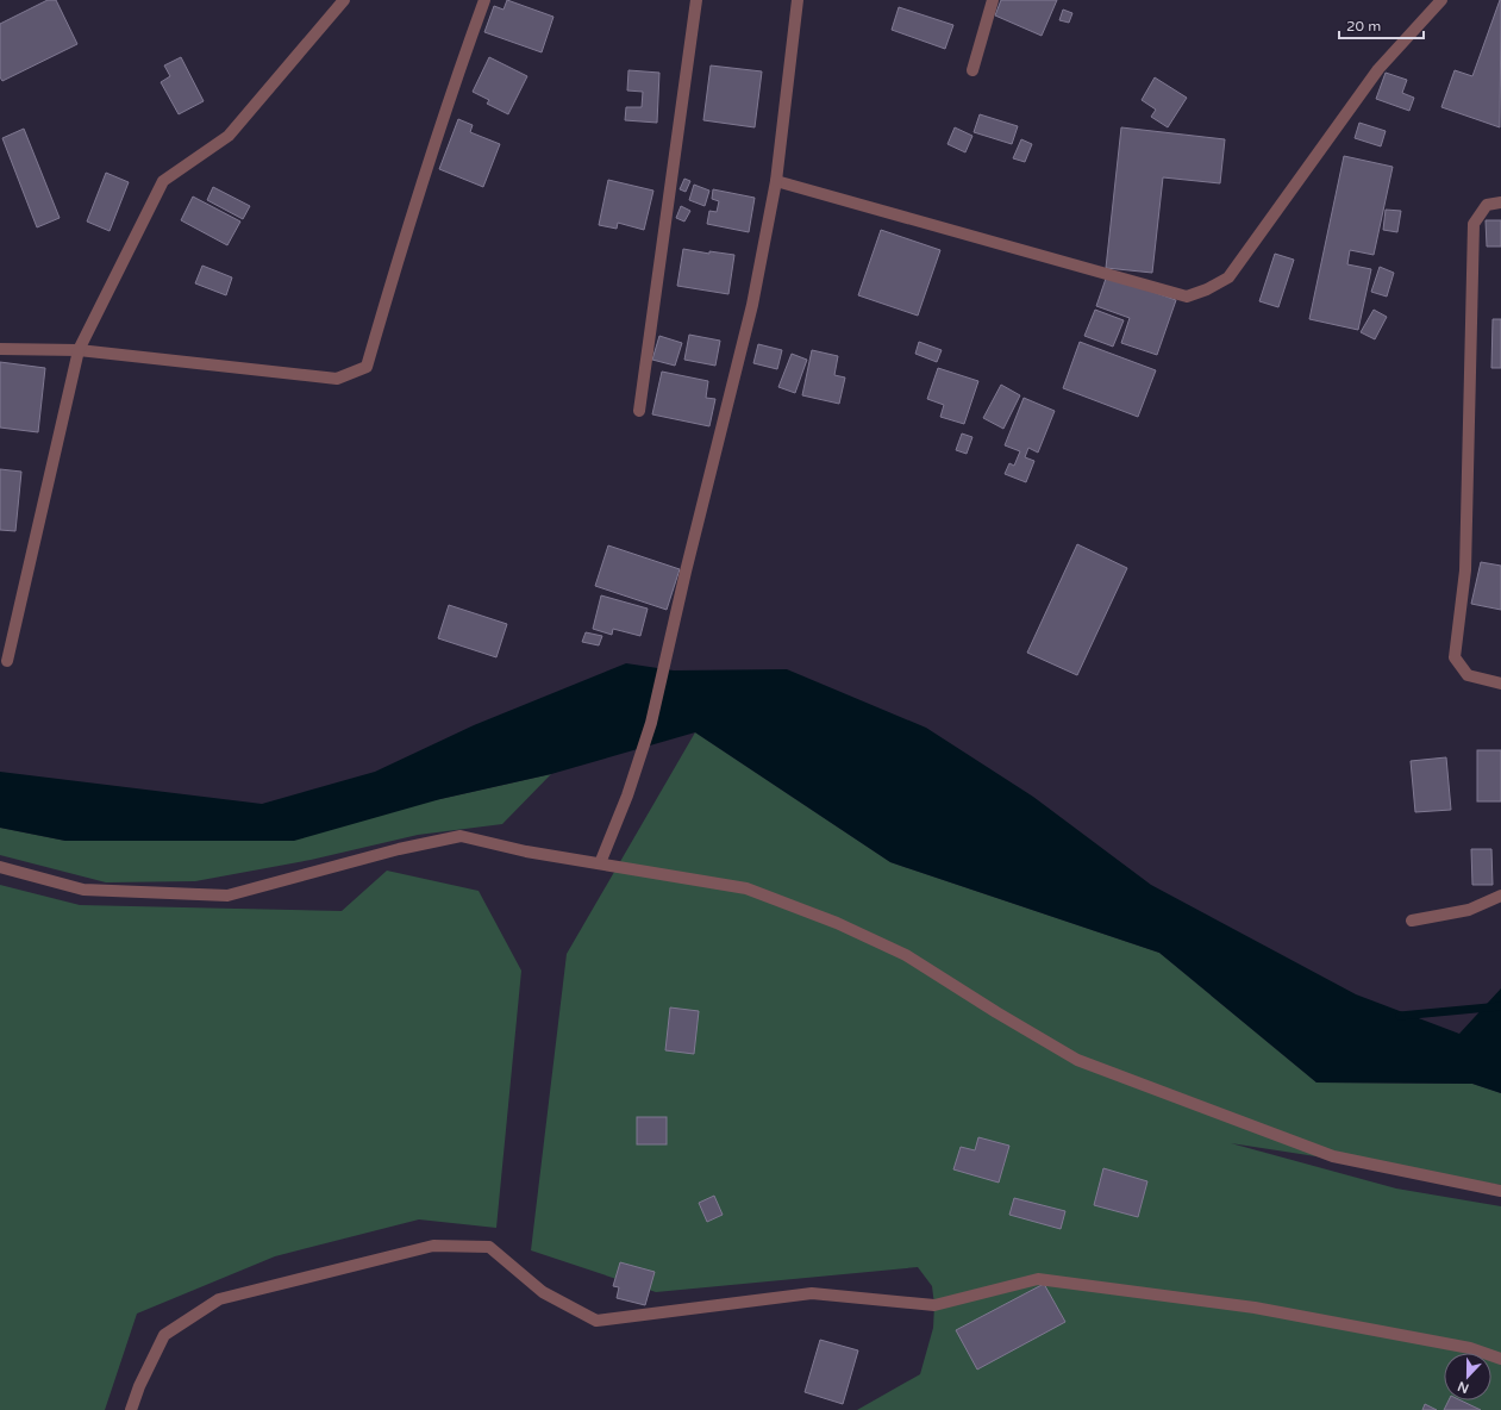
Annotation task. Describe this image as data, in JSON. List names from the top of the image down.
{
  "scale_bar": "20 m",
  "north": "bottom"
}
